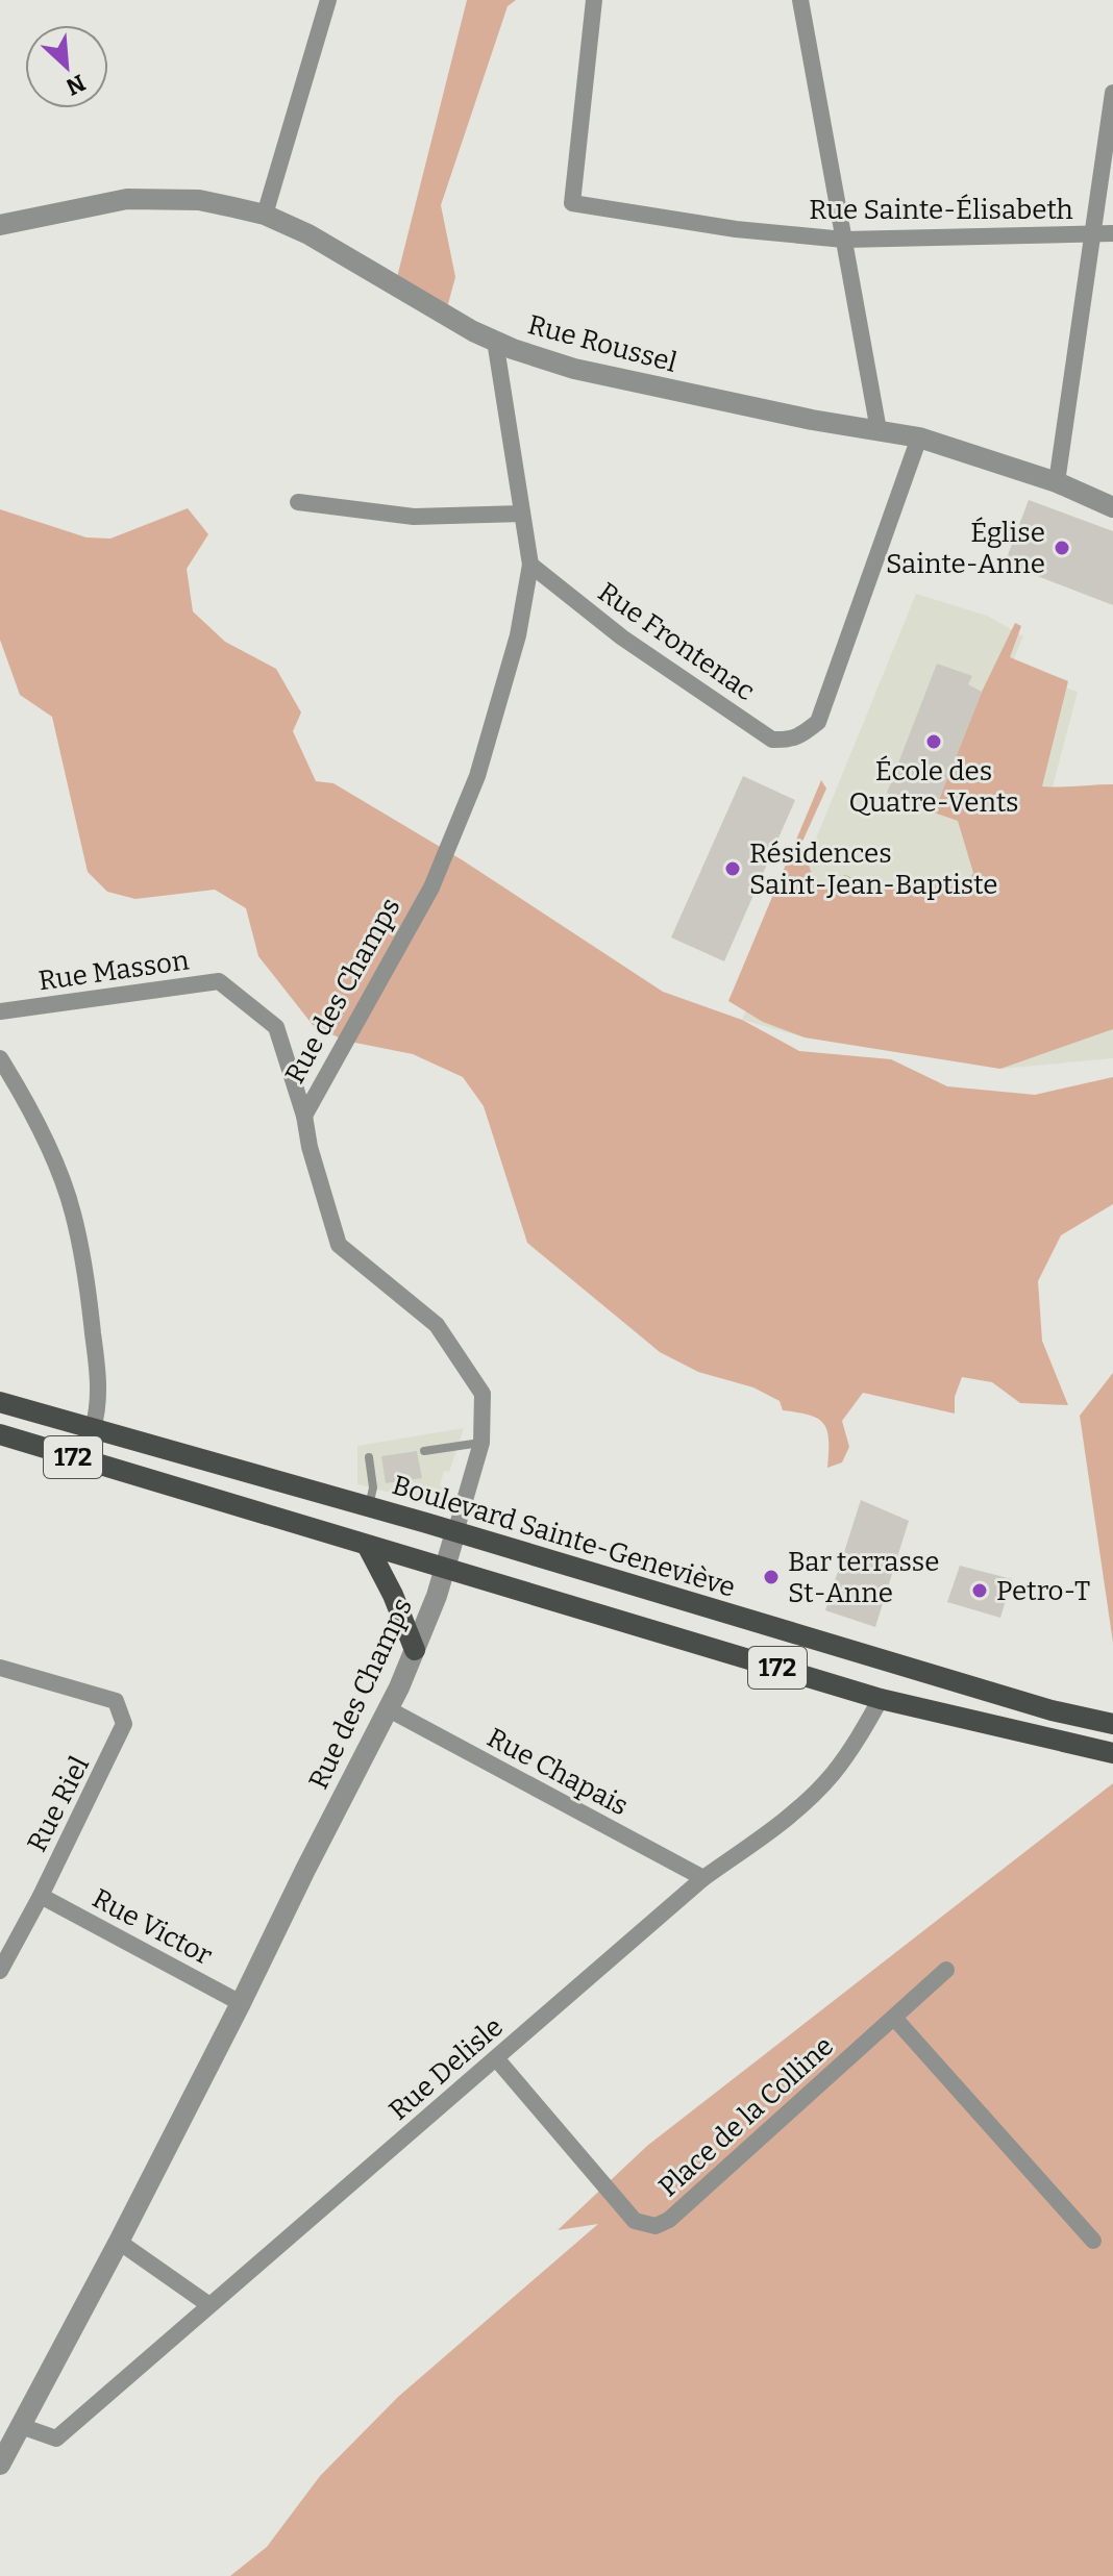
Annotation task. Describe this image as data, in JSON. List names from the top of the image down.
{
  "streets": {
    "main road": ["172", "Boulevard Sainte-Geneviève"],
    "street": [
      "Rue Sainte-Élisabeth",
      "Rue Roussel",
      "Rue Frontenac",
      "Rue Masson",
      "Rue des Champs",
      "Rue Chapais",
      "Rue Riel",
      "Rue Victor",
      "Rue Delisle",
      "Place de la Colline"
    ]
  },
  "crossings": [
    ["Rue Roussel", "Rue Frontenac"],
    ["Rue Roussel", "Rue des Champs"],
    ["Rue Frontenac", "Rue des Champs"],
    ["Rue Masson", "Rue des Champs"],
    ["Rue des Champs", "172"],
    ["Rue des Champs", "Boulevard Sainte-Geneviève"],
    ["Rue des Champs", "Rue Chapais"],
    ["Rue des Champs", "Rue Victor"],
    ["Rue des Champs", "Rue Delisle"],
    ["172", "Rue Delisle"],
    ["Rue Chapais", "Rue Delisle"],
    ["Rue Riel", "Rue Victor"],
    ["Rue Delisle", "Place de la Colline"]
  ],
  "places": [
    "Église Sainte-Anne",
    "École des Quatre-Vents",
    "Résidences Saint-Jean-Baptiste",
    "Bar terrasse St-Anne",
    "Petro-T"
  ],
  "north": "bottom right"
}
